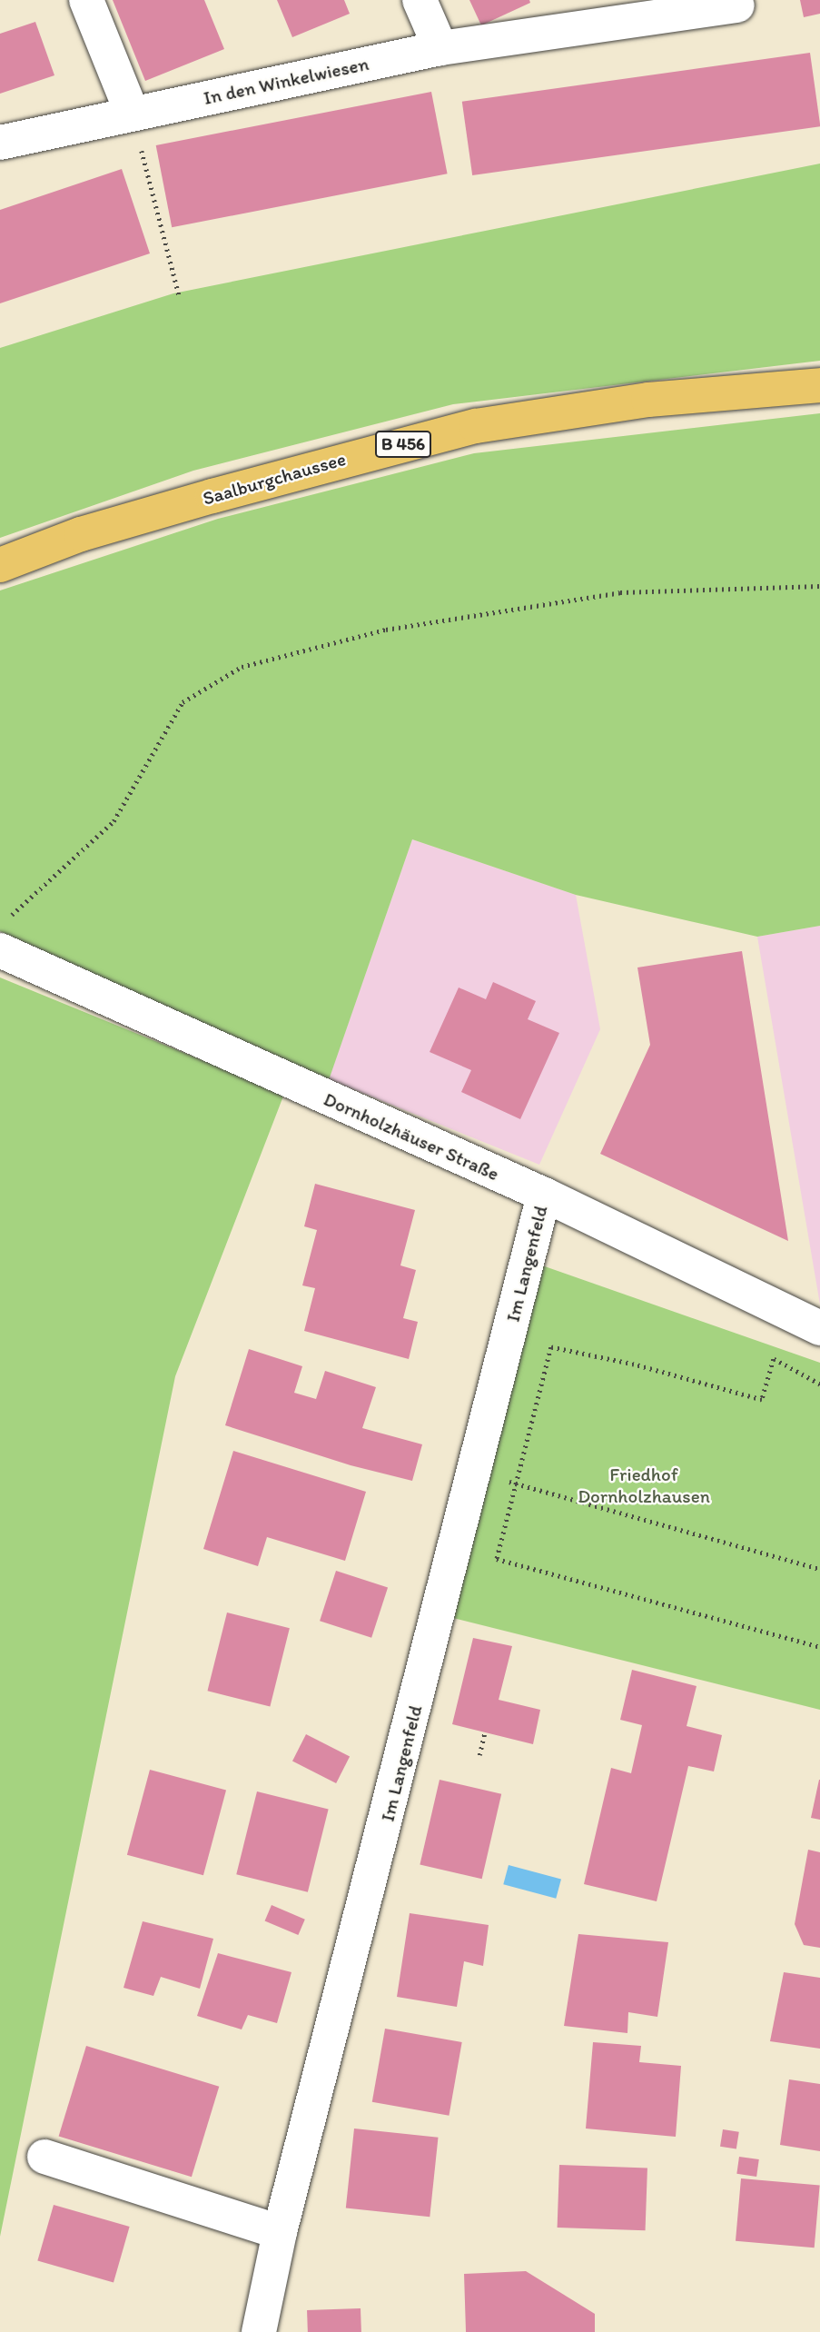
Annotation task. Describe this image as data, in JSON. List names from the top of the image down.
{
  "streets": {
    "main road": ["B 456", "Saalburgchaussee"],
    "street": ["In den Winkelwiesen", "Dornholzhäuser Straße", "Im Langenfeld"]
  },
  "crossings": [
    ["Dornholzhäuser Straße", "Im Langenfeld"]
  ],
  "parks": ["Friedhof Dornholzhausen"]
}
